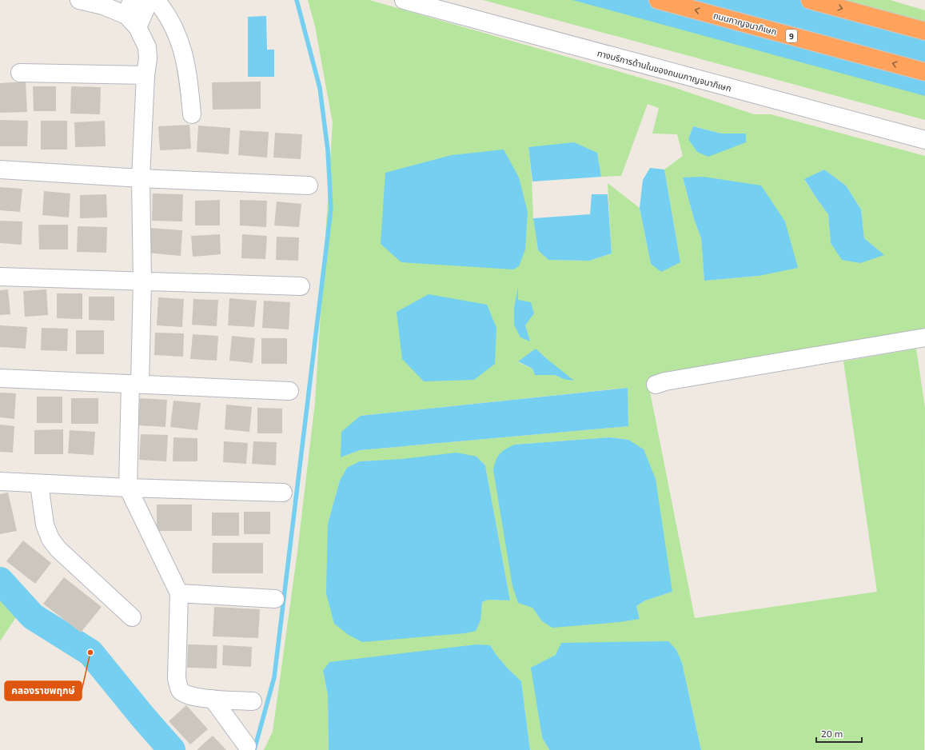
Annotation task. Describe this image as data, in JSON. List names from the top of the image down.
{
  "streets": {
    "highway": ["ถนนกาญจนาภิเษก", "9"],
    "street": ["ทางบริการด้านในของถนนกาญจนาภิเษก"]
  },
  "places": ["คลองราชพฤกษ์"],
  "scale_bar": "20 m"
}
